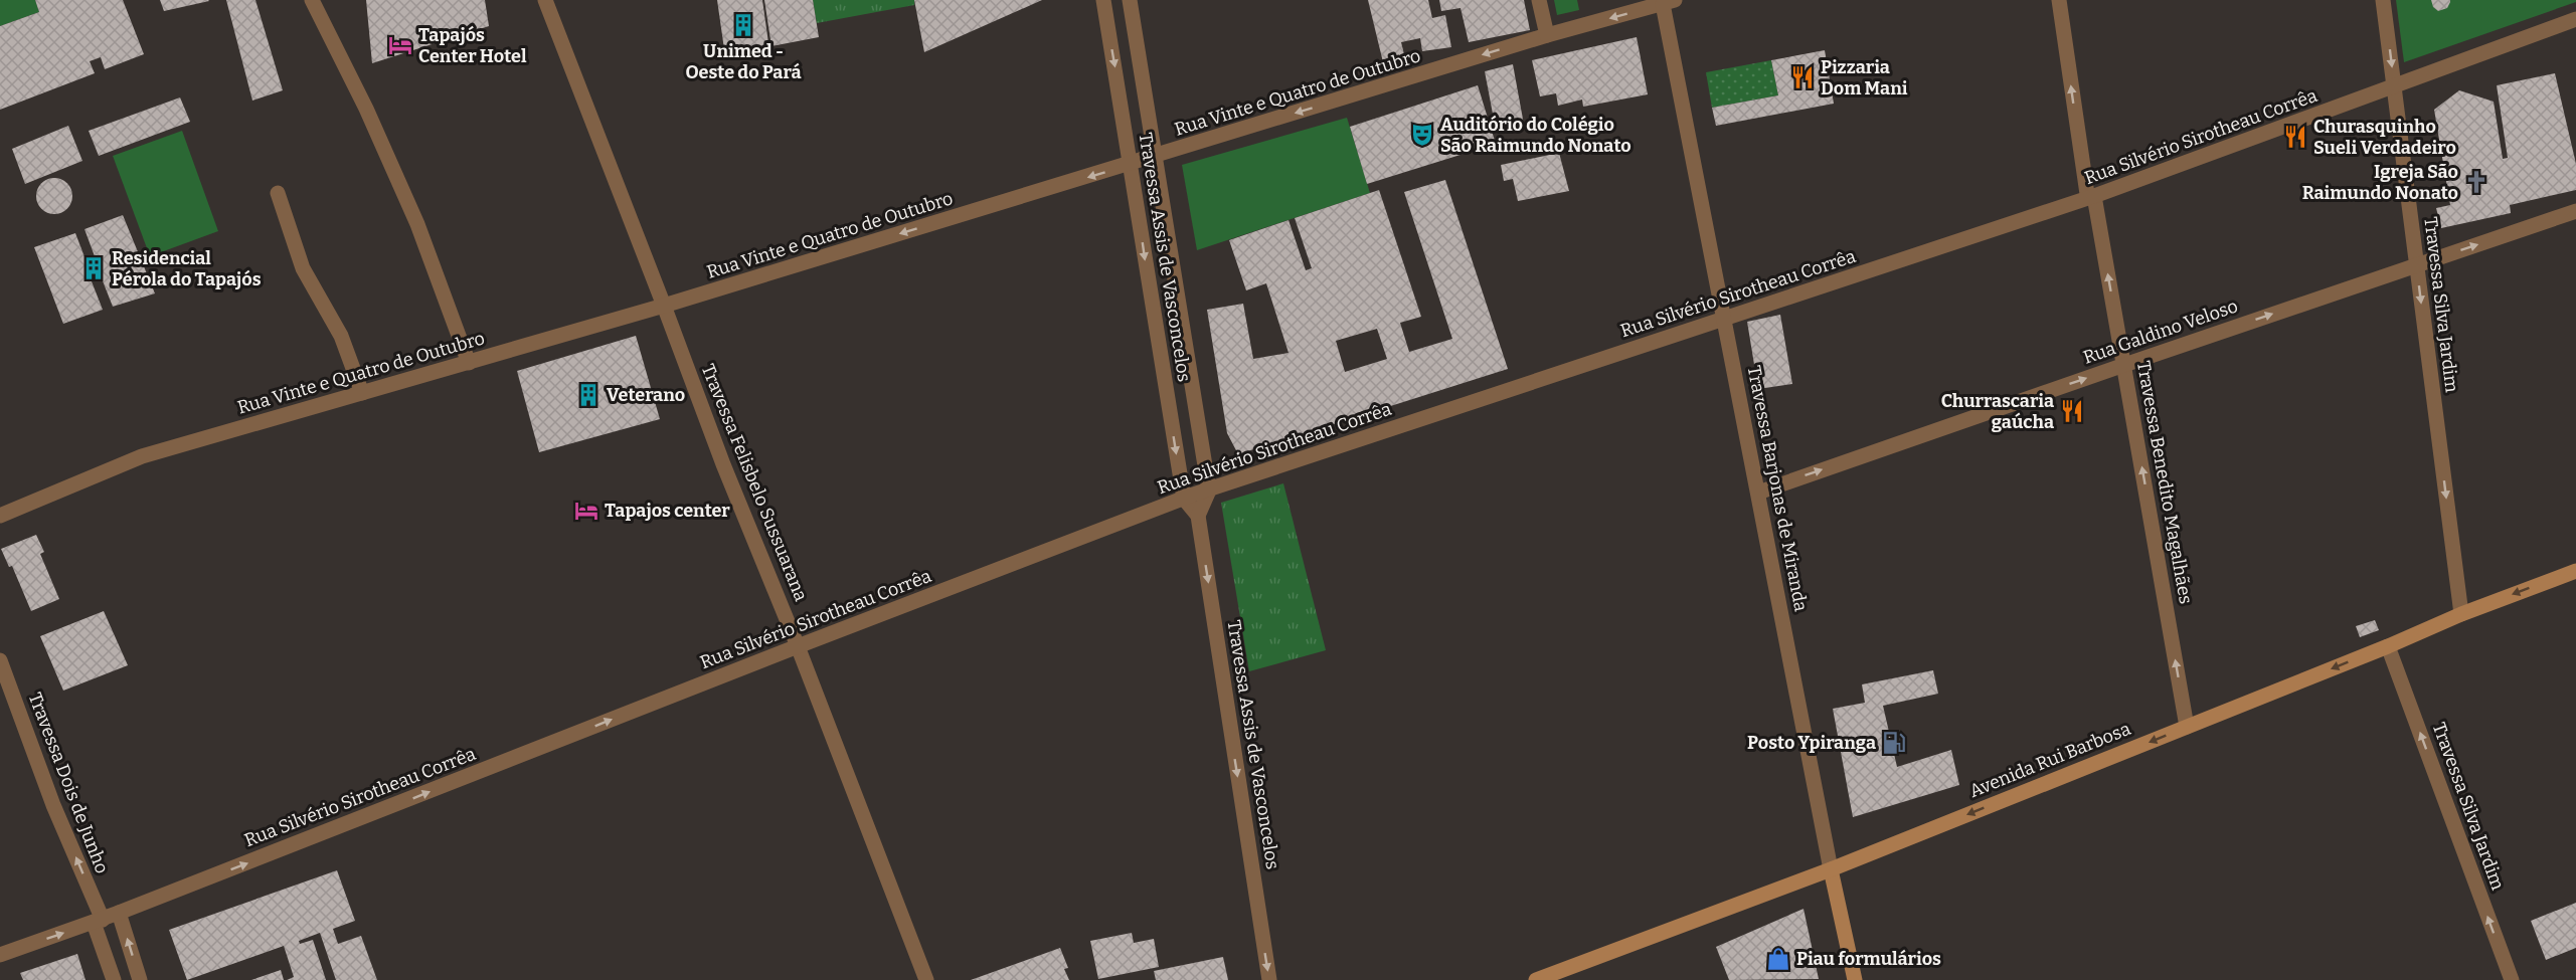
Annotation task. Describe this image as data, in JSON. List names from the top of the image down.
{
  "streets": {
    "main road": ["Travessa Barjonas de Miranda", "Avenida Rui Barbosa"],
    "street": [
      "Rua Vinte e Quatro de Outubro",
      "Rua Silvério Sirotheau Corrêa",
      "Travessa Assis de Vasconcelos",
      "Travessa Silva Jardim",
      "Rua Galdino Veloso",
      "Travessa Felisbelo Sussuarana",
      "Travessa Benedito Magalhães",
      "Travessa Dois de Junho"
    ]
  },
  "crossings": [
    ["Rua Vinte e Quatro de Outubro", "Travessa Assis de Vasconcelos"],
    ["Rua Vinte e Quatro de Outubro", "Travessa Felisbelo Sussuarana"],
    ["Rua Vinte e Quatro de Outubro", "Travessa Barjonas de Miranda"],
    ["Rua Silvério Sirotheau Corrêa", "Travessa Assis de Vasconcelos"],
    ["Rua Silvério Sirotheau Corrêa", "Travessa Silva Jardim"],
    ["Rua Silvério Sirotheau Corrêa", "Travessa Felisbelo Sussuarana"],
    ["Rua Silvério Sirotheau Corrêa", "Travessa Benedito Magalhães"],
    ["Rua Silvério Sirotheau Corrêa", "Travessa Barjonas de Miranda"],
    ["Rua Silvério Sirotheau Corrêa", "Travessa Dois de Junho"],
    ["Travessa Silva Jardim", "Rua Galdino Veloso"],
    ["Travessa Silva Jardim", "Avenida Rui Barbosa"],
    ["Rua Galdino Veloso", "Travessa Benedito Magalhães"],
    ["Rua Galdino Veloso", "Travessa Barjonas de Miranda"],
    ["Travessa Benedito Magalhães", "Avenida Rui Barbosa"],
    ["Travessa Barjonas de Miranda", "Avenida Rui Barbosa"]
  ],
  "one_way": [
    "Rua Vinte e Quatro de Outubro",
    "Rua Galdino Veloso",
    "Travessa Benedito Magalhães",
    "Avenida Rui Barbosa",
    "Travessa Dois de Junho"
  ],
  "places": {
    "building": ["Unimed - Oeste do Pará", "Residencial Pérola do Tapajós", "Veterano"],
    "hotel": ["Tapajós Center Hotel", "Tapajos center"],
    "restaurant": ["Pizzaria Dom Mani", "Churasquinho Sueli Verdadeiro", "Churrascaria gaúcha"],
    "theatre": ["Auditório do Colégio São Raimundo Nonato"],
    "church": ["Igreja São Raimundo Nonato"],
    "fuel station": ["Posto Ypiranga"],
    "shop": ["Piau formulários"]
  }
}
